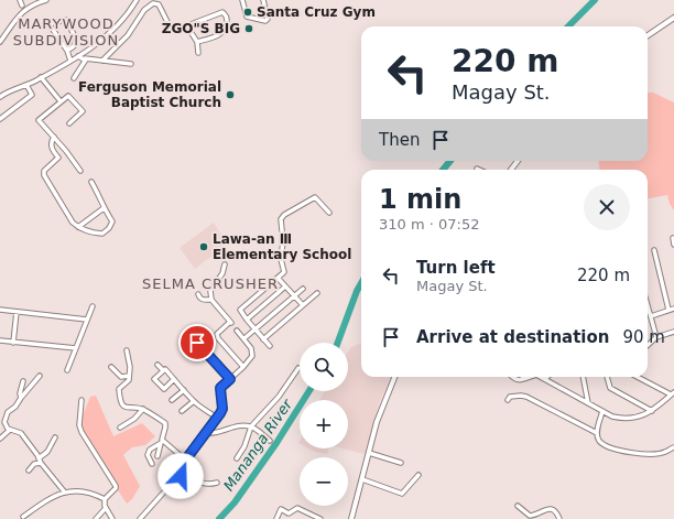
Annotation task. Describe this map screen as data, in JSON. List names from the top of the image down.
{
  "districts": ["MARYWOOD SUBDIVISION", "SELMA CRUSHER"],
  "water": ["Mananga River"],
  "places": [
    "Santa Cruz Gym",
    "ZGO\"S BIG",
    "Ferguson Memorial Baptist Church",
    "Lawa-an Ⅲ Elementary School"
  ],
  "page": {
    "turn": ["220 m", "Magay St."],
    "then": "Then",
    "heading": ["1 min", "310 m · 07:52"],
    "list": [
      {
        "name": "Turn left",
        "note": "Magay St.",
        "value": "220 m"
      },
      {
        "name": "Arrive at destination",
        "value": "90 m"
      }
    ],
    "map_buttons": ["+", "−"]
  }
}
